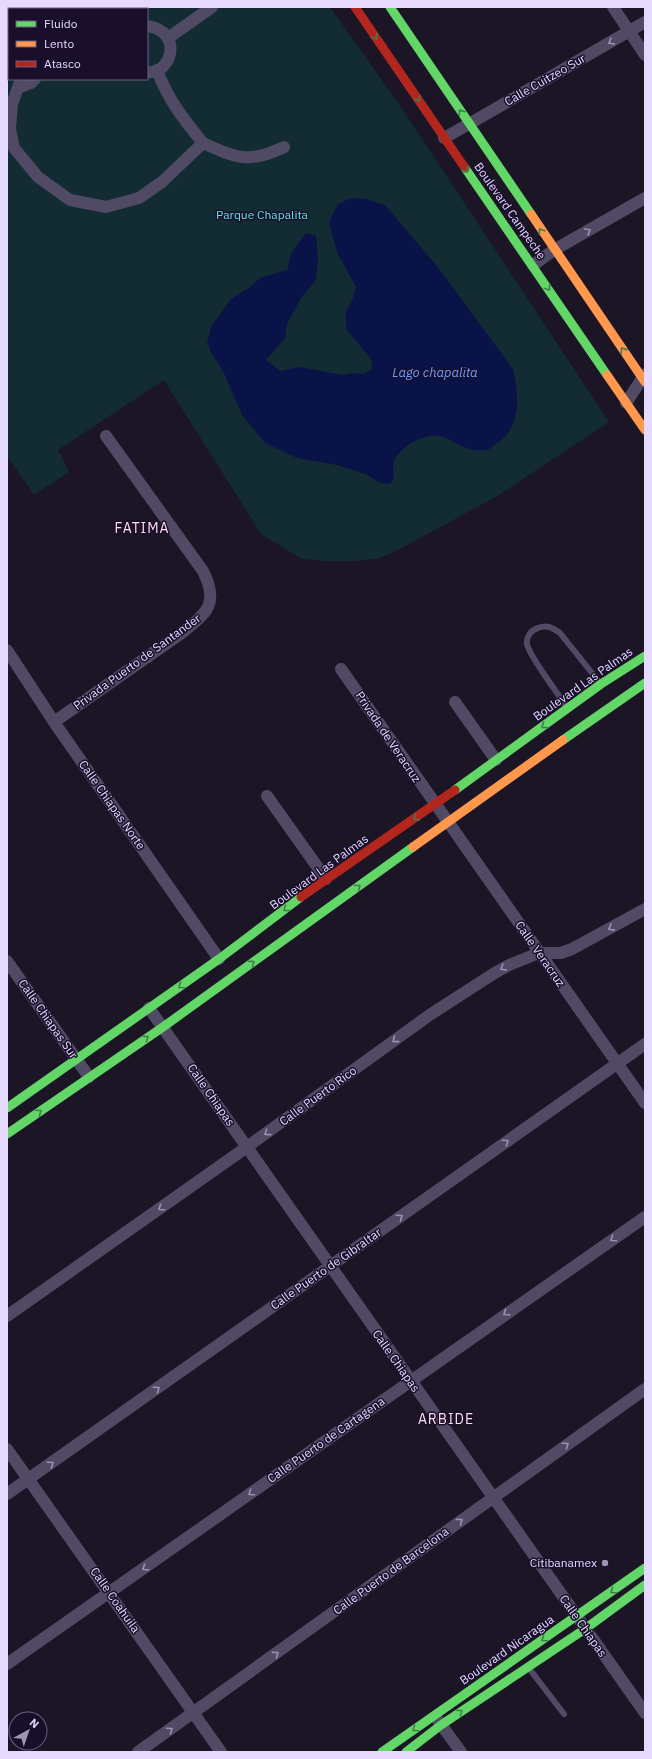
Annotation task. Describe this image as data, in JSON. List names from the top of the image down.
{
  "streets": {
    "street": [
      "Calle Cuitzeo Sur",
      "Boulevard Campeche",
      "Privada Puerto de Santander",
      "Boulevard Las Palmas",
      "Privada de Veracruz",
      "Calle Chiapas Norte",
      "Calle Veracruz",
      "Calle Chiapas Sur",
      "Calle Chiapas",
      "Calle Puerto Rico",
      "Calle Puerto de Gibraltar",
      "Calle Puerto de Cartagena",
      "Calle Puerto de Barcelona",
      "Calle Coahuila",
      "Boulevard Nicaragua"
    ]
  },
  "crossings": [
    ["Calle Cuitzeo Sur", "Boulevard Campeche"],
    ["Privada Puerto de Santander", "Calle Chiapas Norte"],
    ["Boulevard Las Palmas", "Privada de Veracruz"],
    ["Boulevard Las Palmas", "Calle Chiapas Norte"],
    ["Boulevard Las Palmas", "Calle Veracruz"],
    ["Boulevard Las Palmas", "Calle Chiapas Sur"],
    ["Boulevard Las Palmas", "Calle Chiapas"],
    ["Privada de Veracruz", "Calle Veracruz"],
    ["Calle Veracruz", "Calle Puerto Rico"],
    ["Calle Veracruz", "Calle Puerto de Gibraltar"],
    ["Calle Chiapas", "Calle Puerto Rico"],
    ["Calle Chiapas", "Calle Puerto de Gibraltar"],
    ["Calle Chiapas", "Calle Puerto de Cartagena"],
    ["Calle Chiapas", "Calle Puerto de Barcelona"],
    ["Calle Chiapas", "Boulevard Nicaragua"],
    ["Calle Puerto de Gibraltar", "Calle Coahuila"],
    ["Calle Puerto de Cartagena", "Calle Coahuila"],
    ["Calle Puerto de Barcelona", "Calle Coahuila"]
  ],
  "one_way": [
    "Calle Cuitzeo Sur",
    "Calle Puerto Rico",
    "Calle Puerto de Gibraltar",
    "Calle Puerto de Cartagena",
    "Calle Puerto de Barcelona"
  ],
  "districts": ["FATIMA", "ARBIDE"],
  "water": ["Lago chapalita"],
  "parks": ["Parque Chapalita"],
  "places": ["Citibanamex"],
  "legend": ["Fluido", "Lento", "Atasco"],
  "north": "top right"
}
